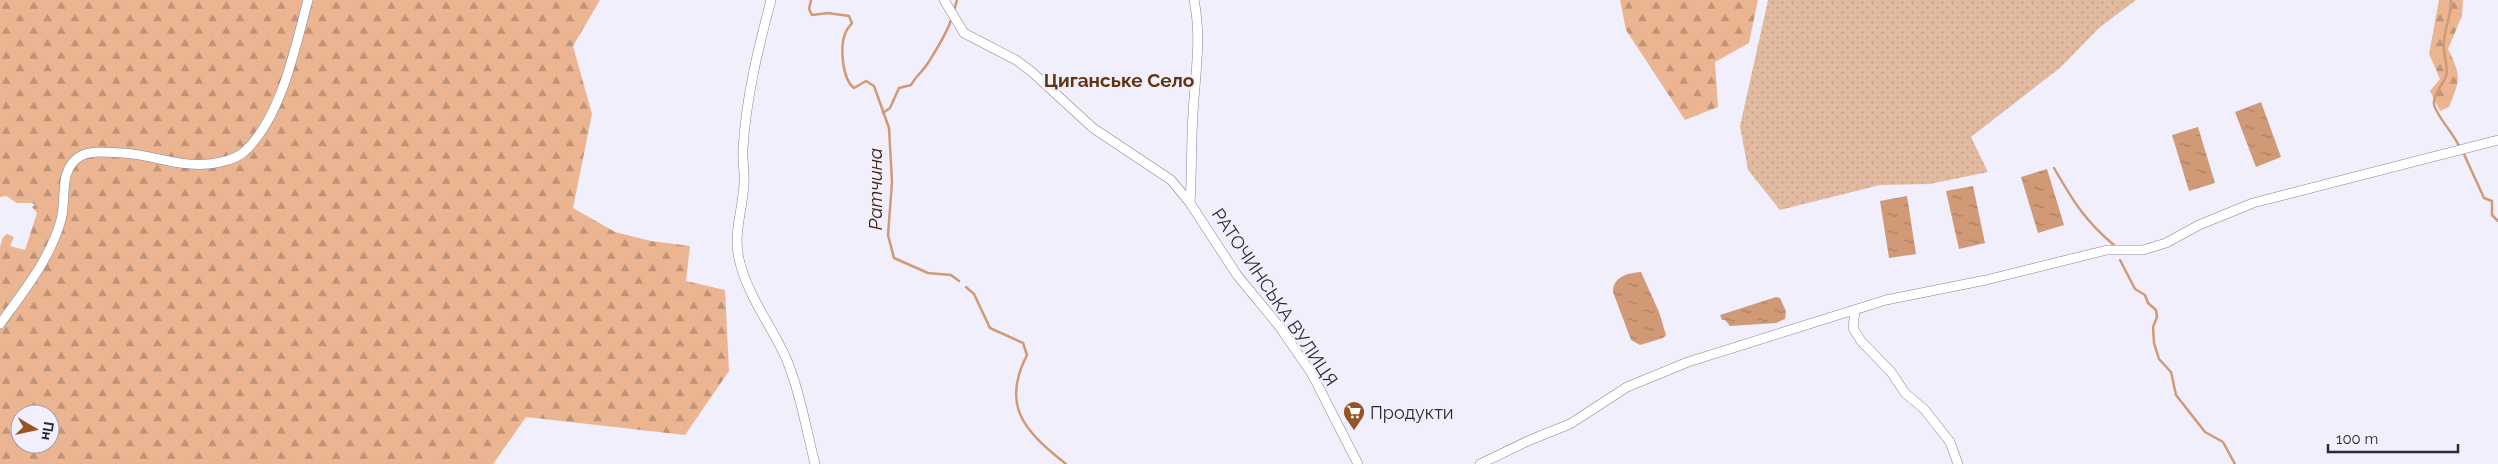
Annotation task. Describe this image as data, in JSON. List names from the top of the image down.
{
  "streets": {
    "street": ["РАТОЧИНСЬКА ВУЛИЦЯ"]
  },
  "districts": ["Циганське Село"],
  "water": ["Ратчина"],
  "places": {
    "supermarket": ["Продукти"]
  },
  "scale_bar": "100 m",
  "north": "right"
}
